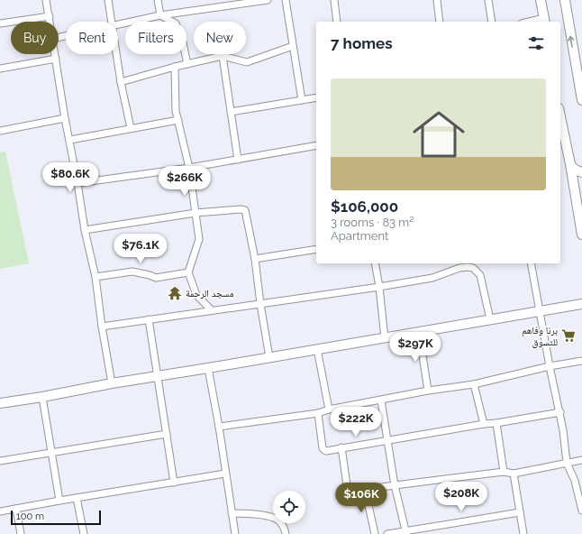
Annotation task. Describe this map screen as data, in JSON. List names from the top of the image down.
{
  "places": {
    "temple": ["مسجد الرحمة"],
    "supermarket": ["برنا وفاهم للتسوق"]
  },
  "scale_bar": "100 m",
  "page": {
    "chip": [
      "Buy",
      "Rent",
      "Filters",
      "New"
    ],
    "heading": "7 homes",
    "list": [
      {
        "name": "$106,000",
        "note": "3 rooms · 83 m² · Apartment"
      }
    ],
    "price": [
      "$80.6K",
      "$266K",
      "$76.1K",
      "$297K",
      "$222K",
      "$208K",
      "$106K"
    ],
    "scale": "100 m"
  }
}
